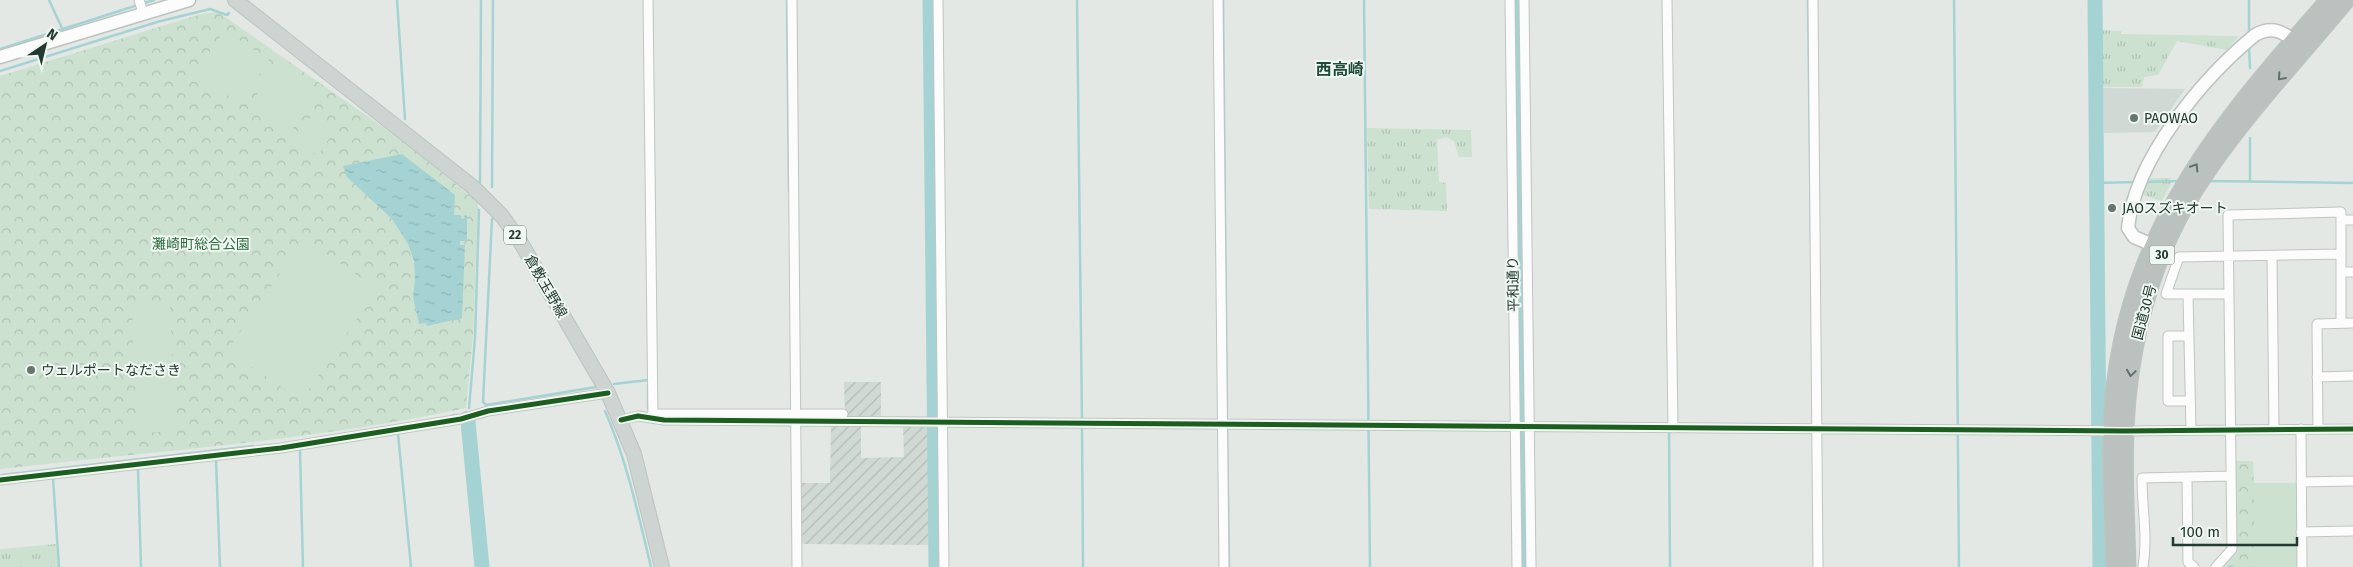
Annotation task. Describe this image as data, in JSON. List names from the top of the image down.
{
  "streets": {
    "highway": ["30", "国道30号"],
    "main road": ["22", "倉敷玉野線"],
    "street": ["平和通り"]
  },
  "districts": ["西高崎"],
  "parks": ["灘崎町総合公園"],
  "places": ["PAOWAO", "JAOスズキオート", "ウェルポートなださき"],
  "scale_bar": "100 m",
  "north": "top right"
}
